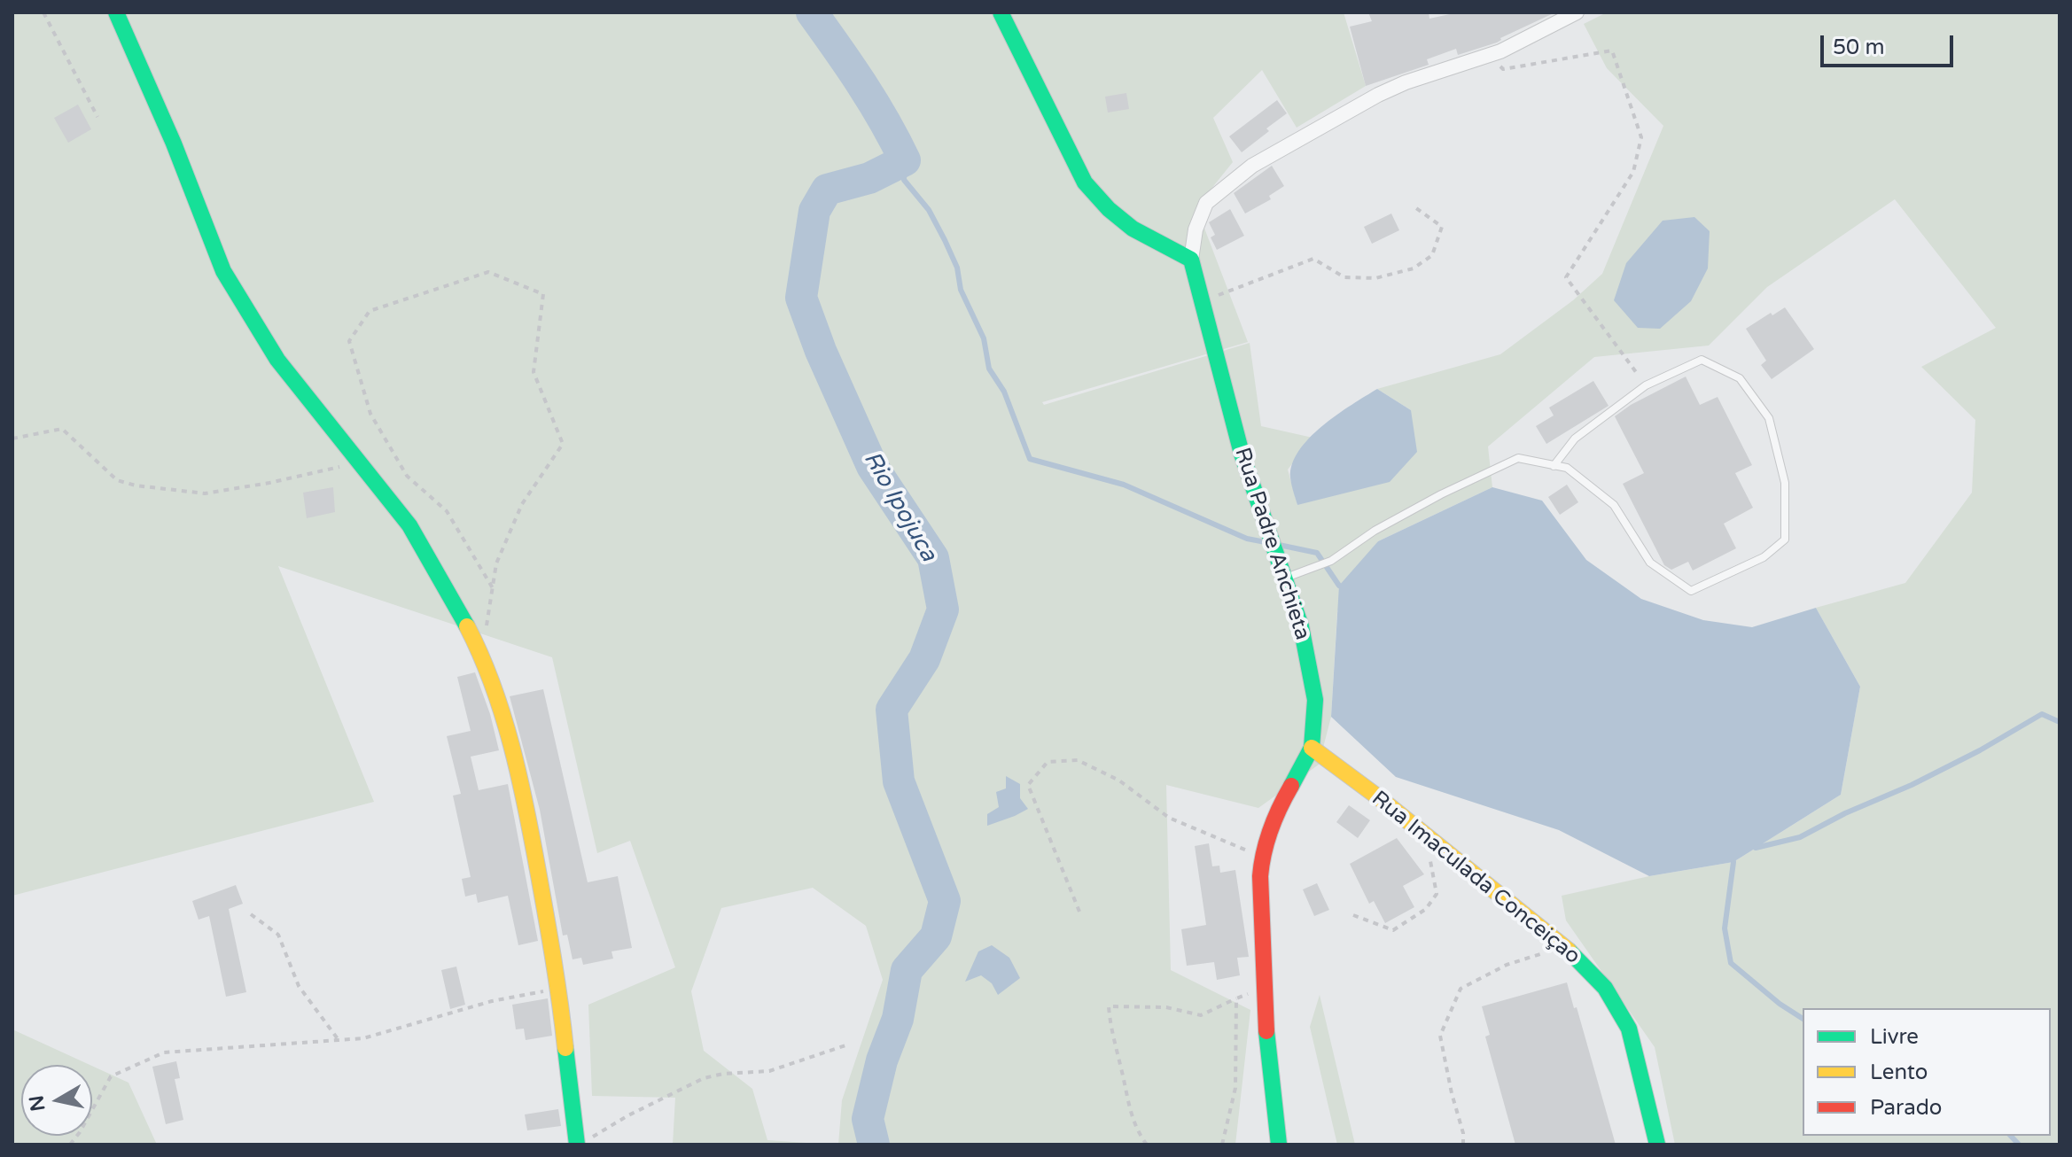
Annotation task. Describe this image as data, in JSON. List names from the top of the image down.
{
  "streets": {
    "street": ["Rua Padre Anchieta", "Rua Imaculada Conceiçao"]
  },
  "crossings": [
    ["Rua Padre Anchieta", "Rua Imaculada Conceiçao"]
  ],
  "water": ["Rio Ipojuca"],
  "legend": ["Livre", "Lento", "Parado"],
  "scale_bar": "50 m",
  "north": "left"
}
